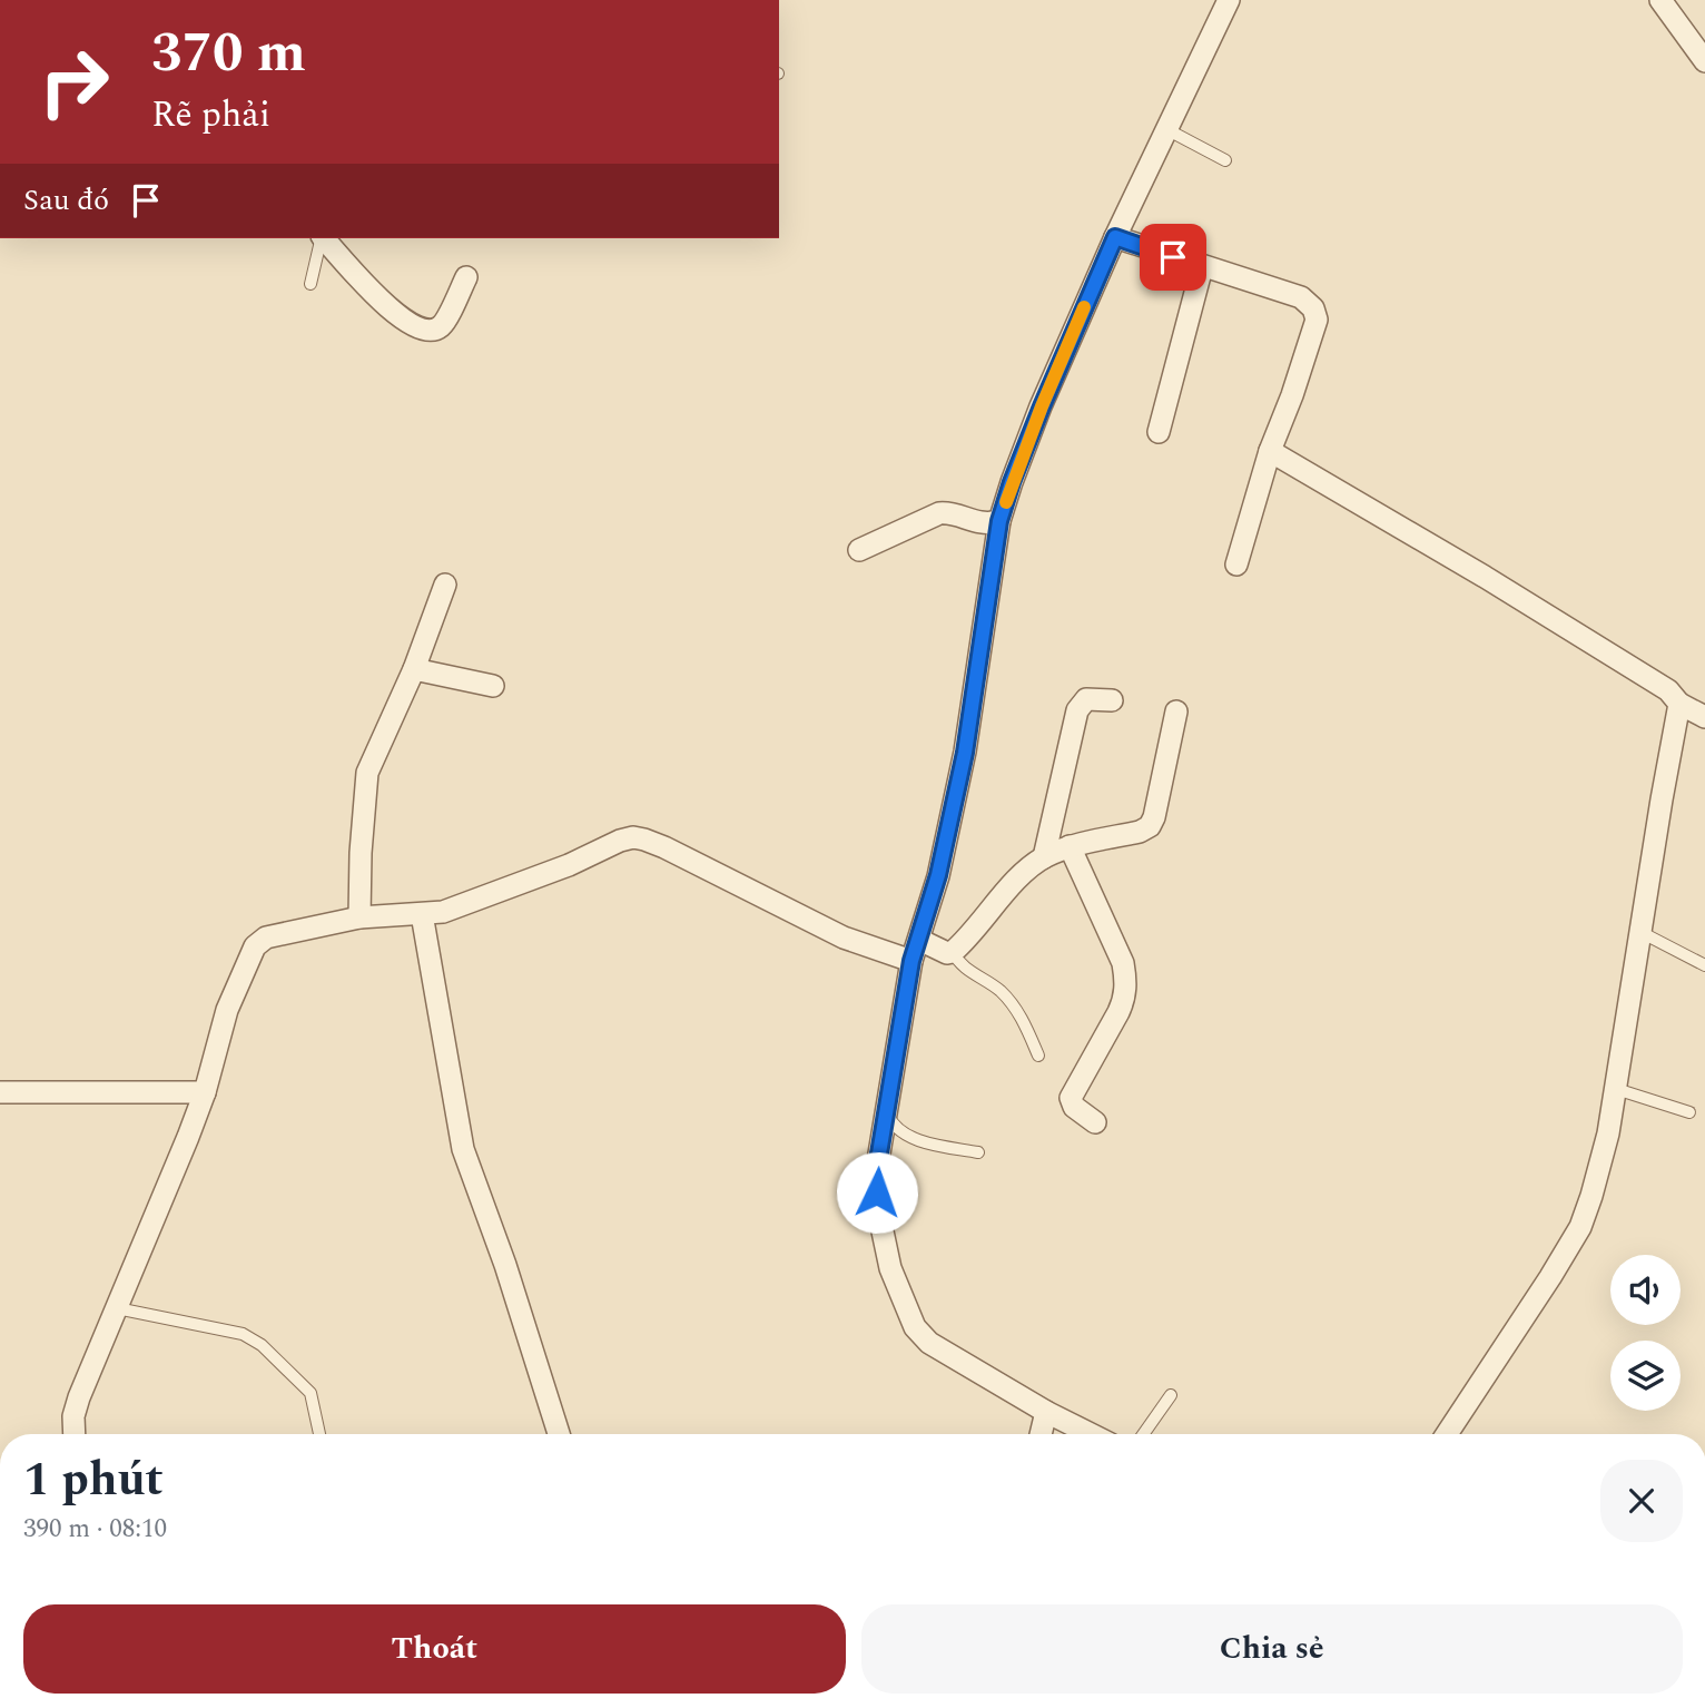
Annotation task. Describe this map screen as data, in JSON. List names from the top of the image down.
{
  "page": {
    "turn": ["370 m", "Rẽ phải"],
    "then": "Sau đó",
    "heading": ["1 phút", "390 m · 08:10"],
    "buttons": ["Thoát", "Chia sẻ"]
  }
}
